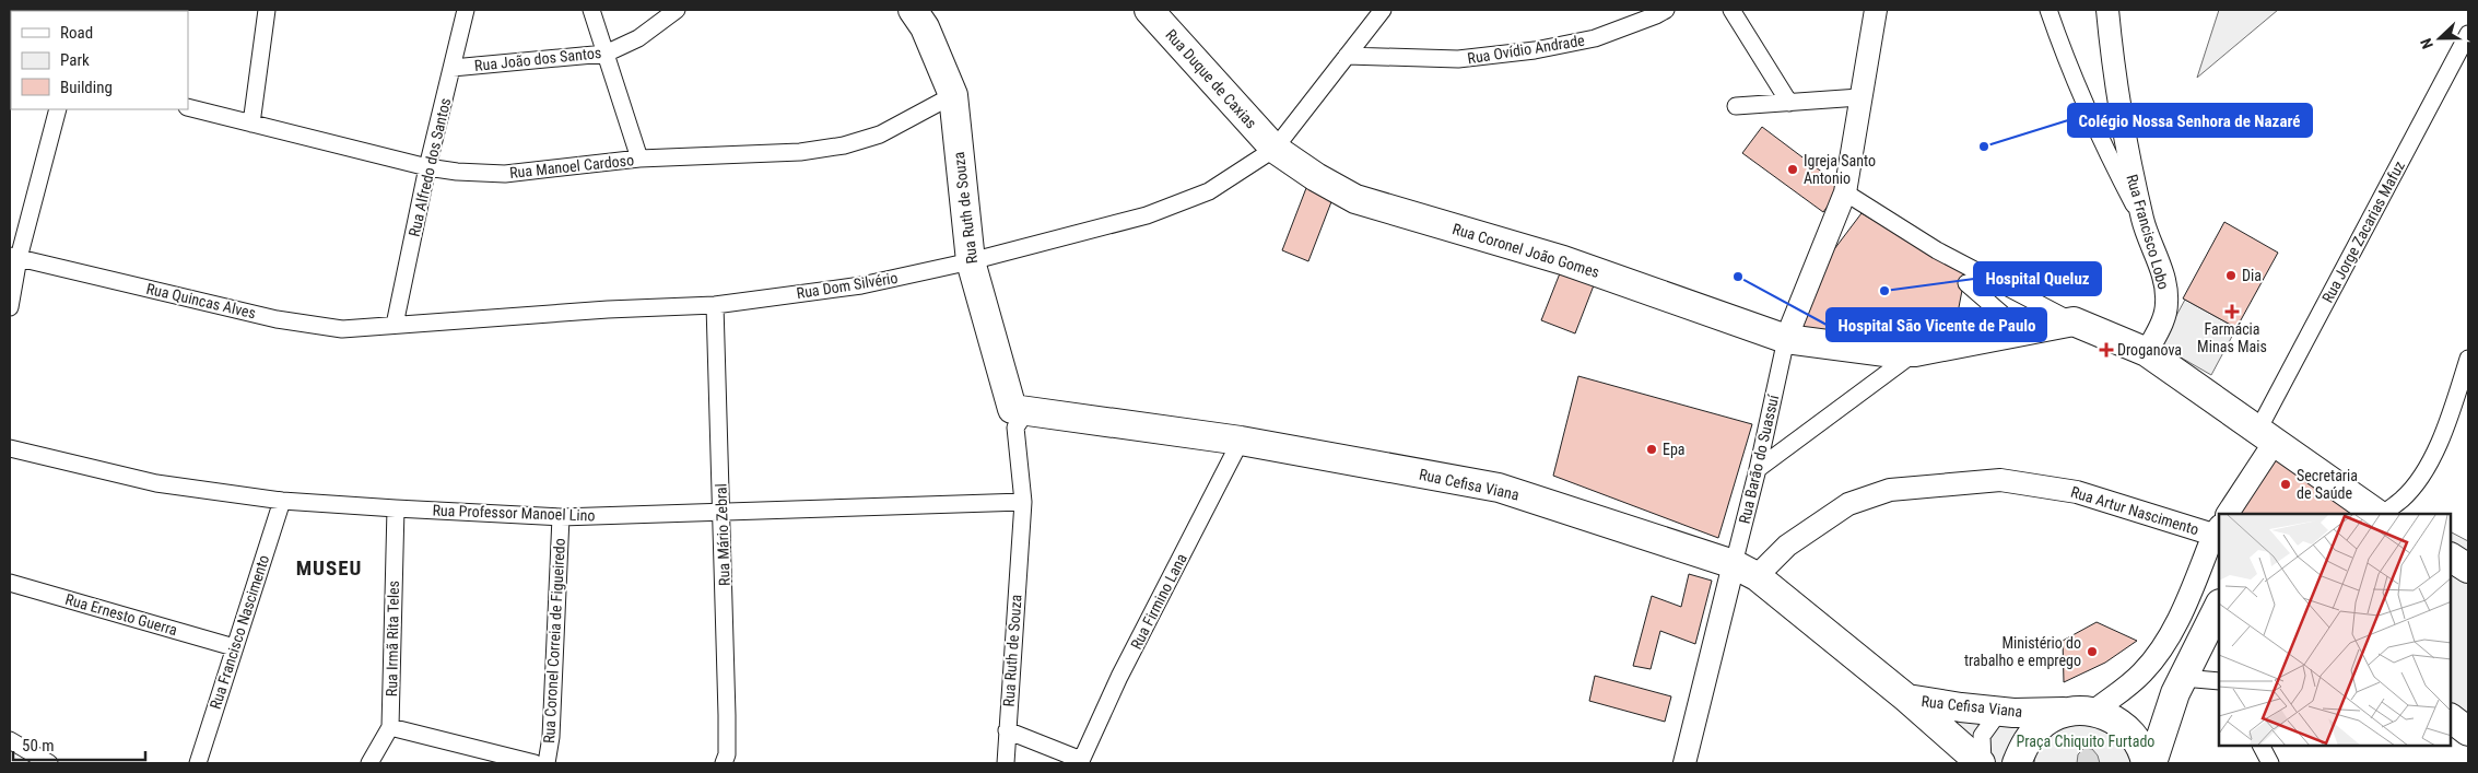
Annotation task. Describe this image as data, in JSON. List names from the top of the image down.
{
  "streets": {
    "highway": [
      "Rua Duque de Caxias",
      "Rua Ruth de Souza",
      "Rua Coronel João Gomes",
      "Rua Cefisa Viana"
    ],
    "street": [
      "Rua Ovídio Andrade",
      "Rua João dos Santos",
      "Rua Manoel Cardoso",
      "Rua Alfredo dos Santos",
      "Rua Francisco Lobo",
      "Rua Jorge Zacarias Mafuz",
      "Rua Dom Silvério",
      "Rua Quincas Alves",
      "Rua Barão do Suassuí",
      "Rua Artur Nascimento",
      "Rua Professor Manoel Lino",
      "Rua Mário Zebral",
      "Rua Firmino Lana",
      "Rua Ernesto Guerra",
      "Rua Francisco Nascimento",
      "Rua Irmã Rita Teles",
      "Rua Coronel Correia de Figueiredo"
    ]
  },
  "crossings": [
    ["Rua Ovídio Andrade", "Rua Dom Silvério"],
    ["Rua João dos Santos", "Rua Alfredo dos Santos"],
    ["Rua Duque de Caxias", "Rua Coronel João Gomes"],
    ["Rua Duque de Caxias", "Rua Dom Silvério"],
    ["Rua Manoel Cardoso", "Rua Alfredo dos Santos"],
    ["Rua Manoel Cardoso", "Rua Ruth de Souza"],
    ["Rua Alfredo dos Santos", "Rua Dom Silvério"],
    ["Rua Alfredo dos Santos", "Rua Quincas Alves"],
    ["Rua Ruth de Souza", "Rua Dom Silvério"],
    ["Rua Ruth de Souza", "Rua Cefisa Viana"],
    ["Rua Ruth de Souza", "Rua Professor Manoel Lino"],
    ["Rua Coronel João Gomes", "Rua Dom Silvério"],
    ["Rua Coronel João Gomes", "Rua Barão do Suassuí"],
    ["Rua Dom Silvério", "Rua Quincas Alves"],
    ["Rua Dom Silvério", "Rua Mário Zebral"],
    ["Rua Barão do Suassuí", "Rua Cefisa Viana"],
    ["Rua Barão do Suassuí", "Rua Artur Nascimento"],
    ["Rua Cefisa Viana", "Rua Artur Nascimento"],
    ["Rua Cefisa Viana", "Rua Firmino Lana"],
    ["Rua Professor Manoel Lino", "Rua Mário Zebral"],
    ["Rua Professor Manoel Lino", "Rua Francisco Nascimento"],
    ["Rua Professor Manoel Lino", "Rua Irmã Rita Teles"],
    ["Rua Professor Manoel Lino", "Rua Coronel Correia de Figueiredo"],
    ["Rua Ernesto Guerra", "Rua Francisco Nascimento"]
  ],
  "districts": ["MUSEU"],
  "parks": ["Praça Chiquito Furtado"],
  "places": {
    "other": [
      "Colégio Nossa Senhora de Nazaré",
      "Igreja Santo Antonio",
      "Dia",
      "Hospital São Vicente de Paulo",
      "Hospital Queluz",
      "Epa",
      "Secretaria de Saúde",
      "Ministério do trabalho e emprego"
    ],
    "health": ["Farmácia Minas Mais", "Droganova"]
  },
  "legend": ["Road", "Park", "Building"],
  "scale_bar": "50 m",
  "north": "left"
}
